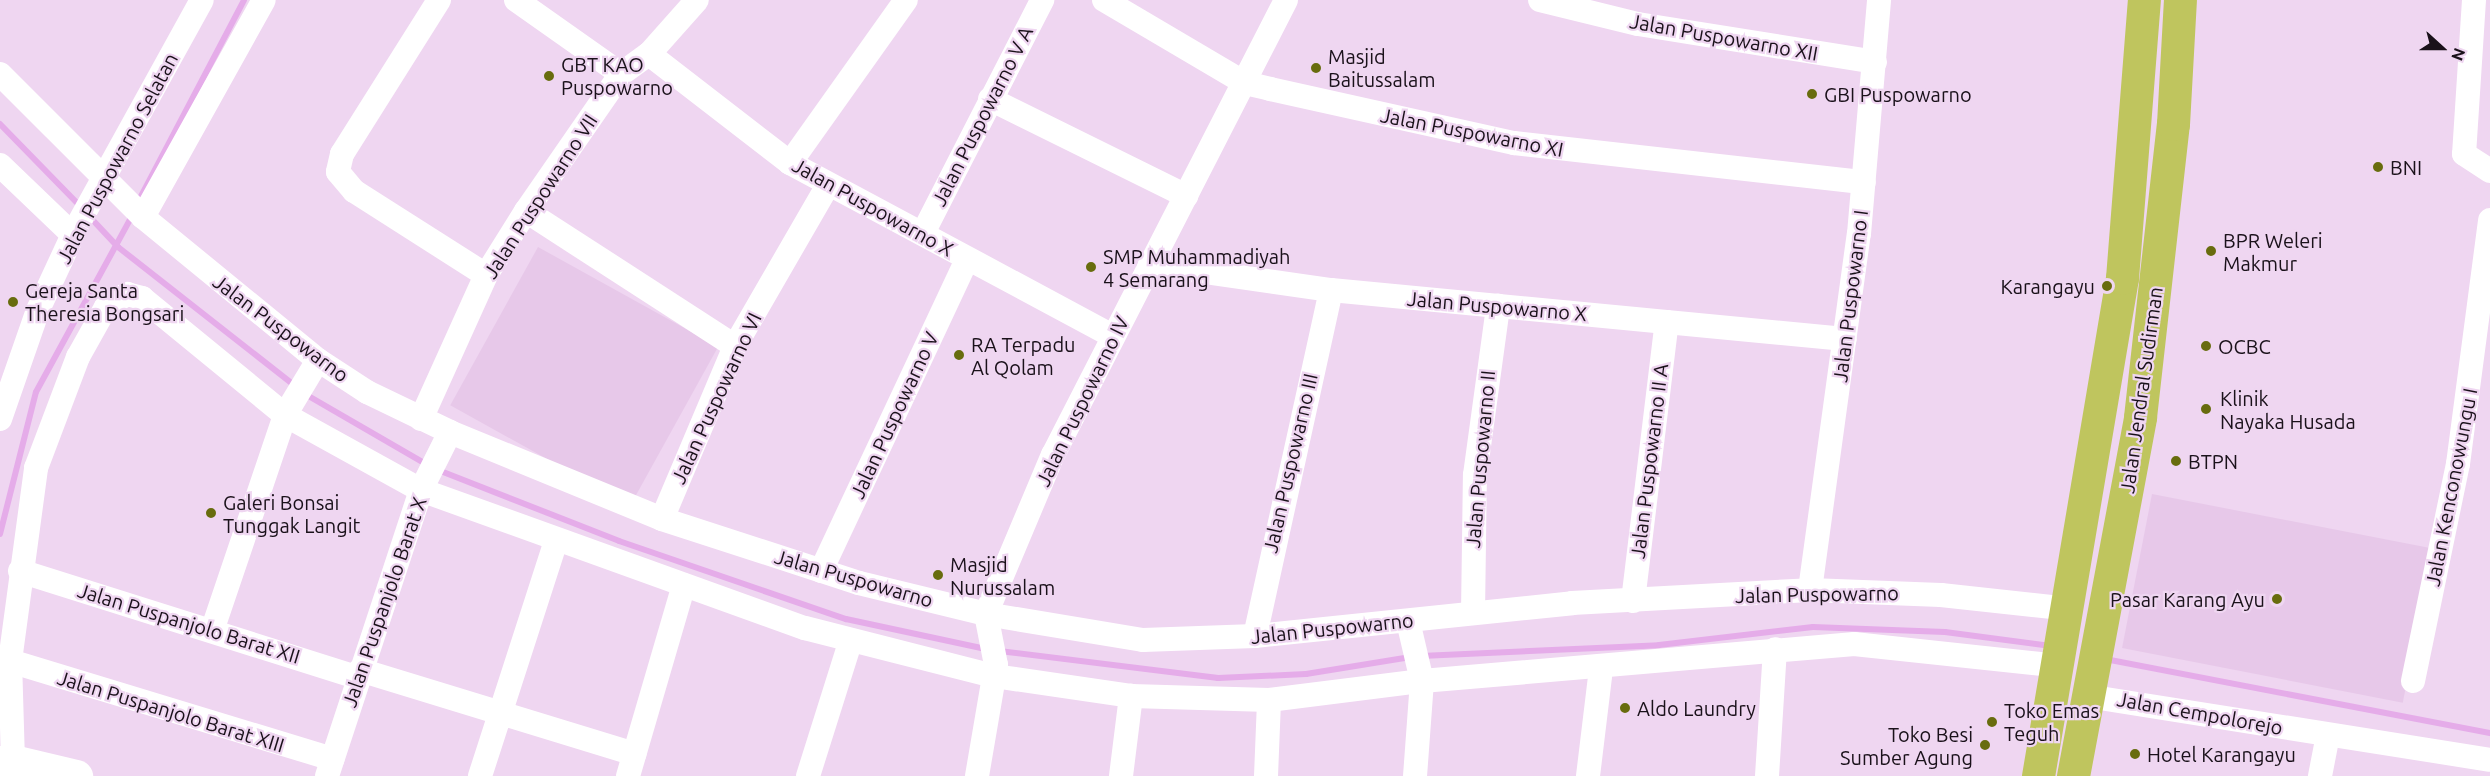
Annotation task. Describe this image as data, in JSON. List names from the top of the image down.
{
  "streets": {
    "highway": ["Jalan Jendral Sudirman"],
    "street": [
      "Jalan Puspowarno XII",
      "Jalan Puspowarno V A",
      "Jalan Puspowarno XI",
      "Jalan Puspowarno Selatan",
      "Jalan Puspowarno VII",
      "Jalan Puspowarno X",
      "Jalan Puspowarno I",
      "Jalan Puspowarno",
      "Jalan Puspowarno VI",
      "Jalan Puspowarno IV",
      "Jalan Puspowarno V",
      "Jalan Puspowarno II",
      "Jalan Puspowarno II A",
      "Jalan Puspowarno III",
      "Jalan Kenconowungu I",
      "Jalan Puspanjolo Barat X",
      "Jalan Puspanjolo Barat XII",
      "Jalan Puspanjolo Barat XIII",
      "Jalan Cempolorejo"
    ]
  },
  "crossings": [
    ["Jalan Puspowarno XII", "Jalan Puspowarno I"],
    ["Jalan Puspowarno V A", "Jalan Puspowarno X"],
    ["Jalan Puspowarno XI", "Jalan Puspowarno I"],
    ["Jalan Puspowarno XI", "Jalan Puspowarno IV"],
    ["Jalan Puspowarno Selatan", "Jalan Puspowarno"],
    ["Jalan Puspowarno VII", "Jalan Puspowarno X"],
    ["Jalan Puspowarno VII", "Jalan Puspowarno"],
    ["Jalan Puspowarno X", "Jalan Puspowarno I"],
    ["Jalan Puspowarno X", "Jalan Puspowarno VI"],
    ["Jalan Puspowarno X", "Jalan Puspowarno IV"],
    ["Jalan Puspowarno X", "Jalan Puspowarno V"],
    ["Jalan Puspowarno X", "Jalan Puspowarno II"],
    ["Jalan Puspowarno X", "Jalan Puspowarno II A"],
    ["Jalan Puspowarno X", "Jalan Puspowarno III"],
    ["Jalan Puspowarno I", "Jalan Puspowarno"],
    ["Jalan Puspowarno", "Jalan Jendral Sudirman"],
    ["Jalan Puspowarno", "Jalan Puspowarno VI"],
    ["Jalan Puspowarno", "Jalan Puspowarno IV"],
    ["Jalan Puspowarno", "Jalan Puspowarno V"],
    ["Jalan Puspowarno", "Jalan Puspowarno II"],
    ["Jalan Puspowarno", "Jalan Puspowarno II A"],
    ["Jalan Puspowarno", "Jalan Puspowarno III"],
    ["Jalan Puspowarno", "Jalan Puspanjolo Barat X"],
    ["Jalan Puspowarno", "Jalan Puspanjolo Barat XII"],
    ["Jalan Jendral Sudirman", "Jalan Cempolorejo"],
    ["Jalan Puspanjolo Barat X", "Jalan Puspanjolo Barat XII"],
    ["Jalan Puspanjolo Barat X", "Jalan Puspanjolo Barat XIII"]
  ],
  "places": [
    "Masjid Baitussalam",
    "GBT KAO Puspowarno",
    "GBI Puspowarno",
    "BNI",
    "BPR Weleri Makmur",
    "SMP Muhammadiyah 4 Semarang",
    "Karangayu",
    "Gereja Santa Theresia Bongsari",
    "OCBC",
    "RA Terpadu Al Qolam",
    "Klinik Nayaka Husada",
    "BTPN",
    "Galeri Bonsai Tunggak Langit",
    "Masjid Nurussalam",
    "Pasar Karang Ayu",
    "Aldo Laundry",
    "Toko Emas Teguh",
    "Toko Besi Sumber Agung",
    "Hotel Karangayu"
  ],
  "north": "right"
}
